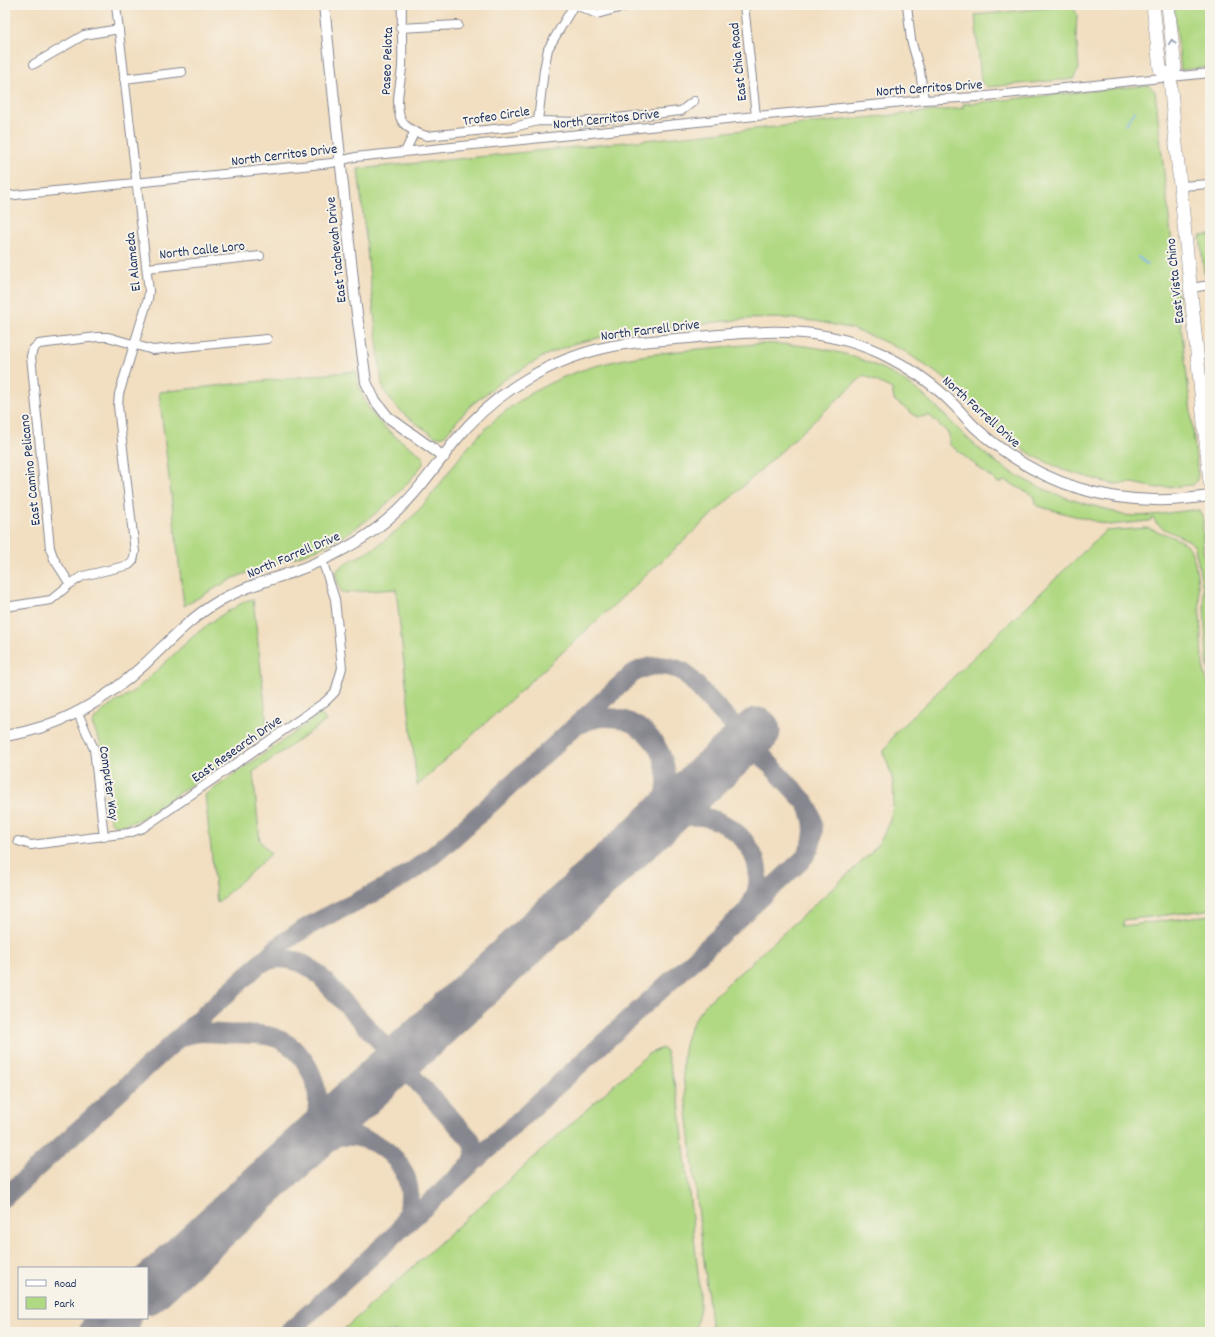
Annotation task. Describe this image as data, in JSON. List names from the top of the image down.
{
  "streets": {
    "main road": ["East Vista Chino"],
    "street": [
      "Paseo Pelota",
      "East Chia Road",
      "North Cerritos Drive",
      "Trofeo Circle",
      "North Calle Loro",
      "East Tachevah Drive",
      "El Alameda",
      "North Farrell Drive",
      "East Camino Pelicano",
      "East Research Drive",
      "Computer Way"
    ]
  },
  "crossings": [
    ["Paseo Pelota", "Trofeo Circle"],
    ["East Chia Road", "North Cerritos Drive"],
    ["North Cerritos Drive", "East Tachevah Drive"],
    ["North Cerritos Drive", "El Alameda"],
    ["North Cerritos Drive", "East Vista Chino"],
    ["North Calle Loro", "El Alameda"],
    ["East Tachevah Drive", "North Farrell Drive"],
    ["El Alameda", "East Camino Pelicano"],
    ["North Farrell Drive", "East Research Drive"],
    ["North Farrell Drive", "Computer Way"],
    ["East Research Drive", "Computer Way"]
  ],
  "legend": ["Road", "Park"]
}
